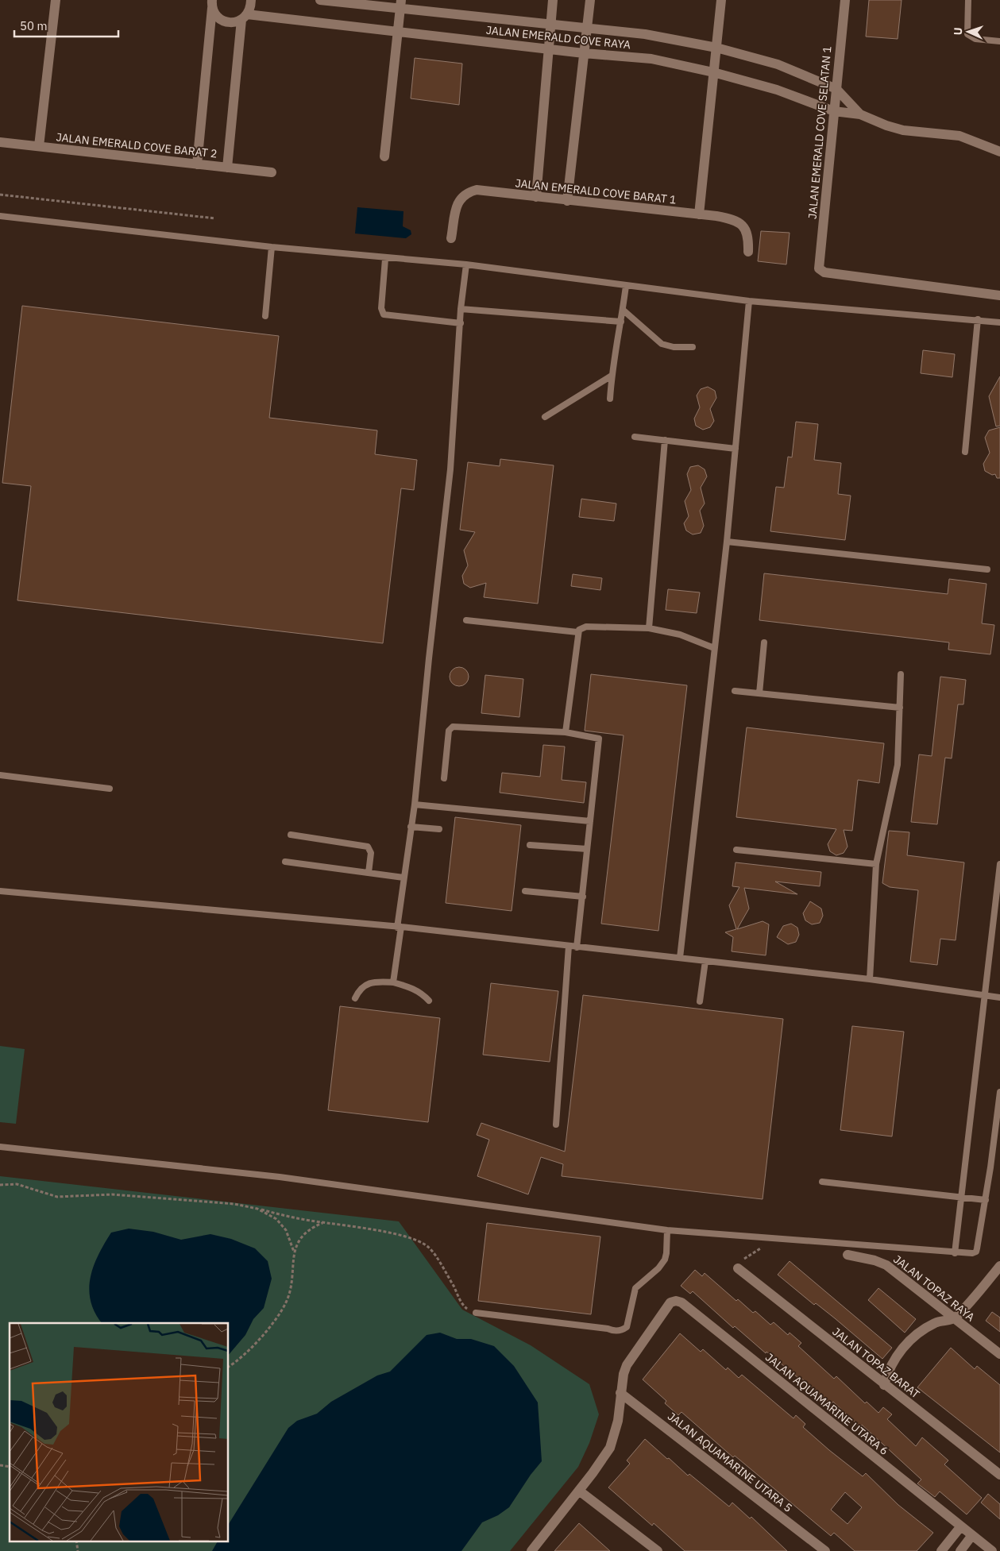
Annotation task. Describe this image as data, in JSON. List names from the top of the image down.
{
  "streets": {
    "street": [
      "JALAN EMERALD COVE RAYA",
      "JALAN EMERALD COVE SELATAN 1",
      "JALAN EMERALD COVE BARAT 2",
      "JALAN EMERALD COVE BARAT 1",
      "JALAN TOPAZ RAYA",
      "JALAN TOPAZ BARAT",
      "JALAN AQUAMARINE UTARA 6",
      "JALAN AQUAMARINE UTARA 5"
    ]
  },
  "crossings": [
    ["JALAN EMERALD COVE RAYA", "JALAN EMERALD COVE SELATAN 1"],
    ["JALAN AQUAMARINE UTARA 6", "JALAN AQUAMARINE UTARA 5"]
  ],
  "scale_bar": "50 m",
  "north": "left"
}
